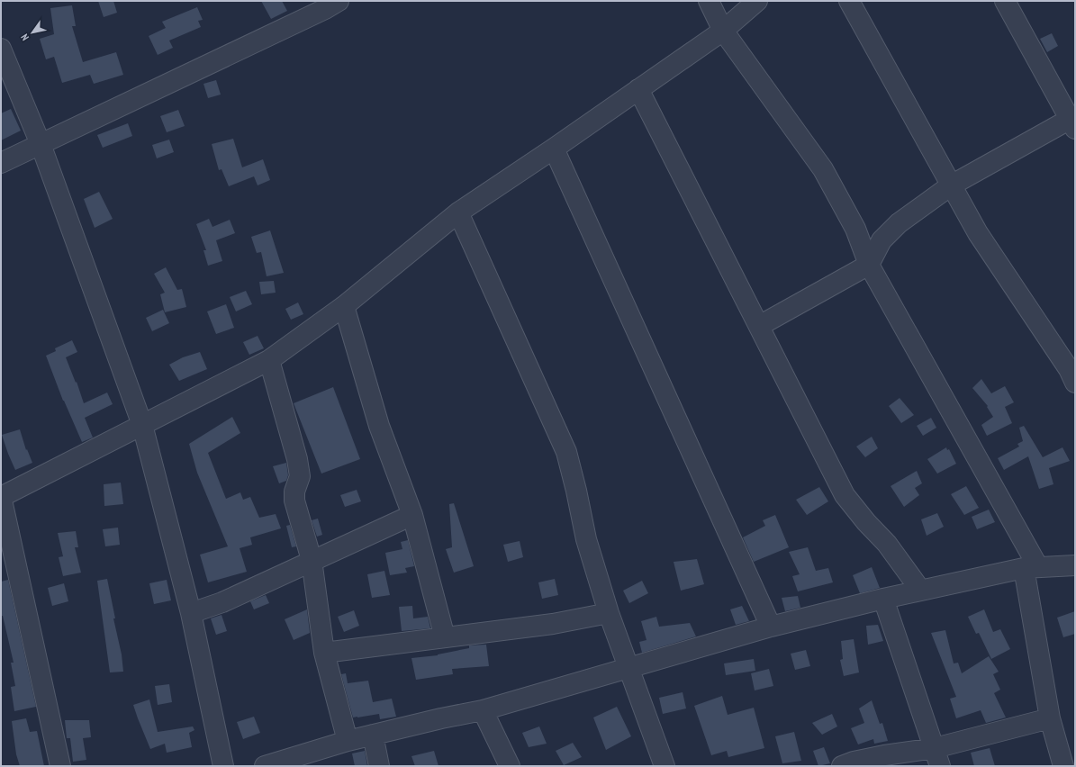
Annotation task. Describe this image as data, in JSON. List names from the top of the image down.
{
  "north": "bottom left"
}
